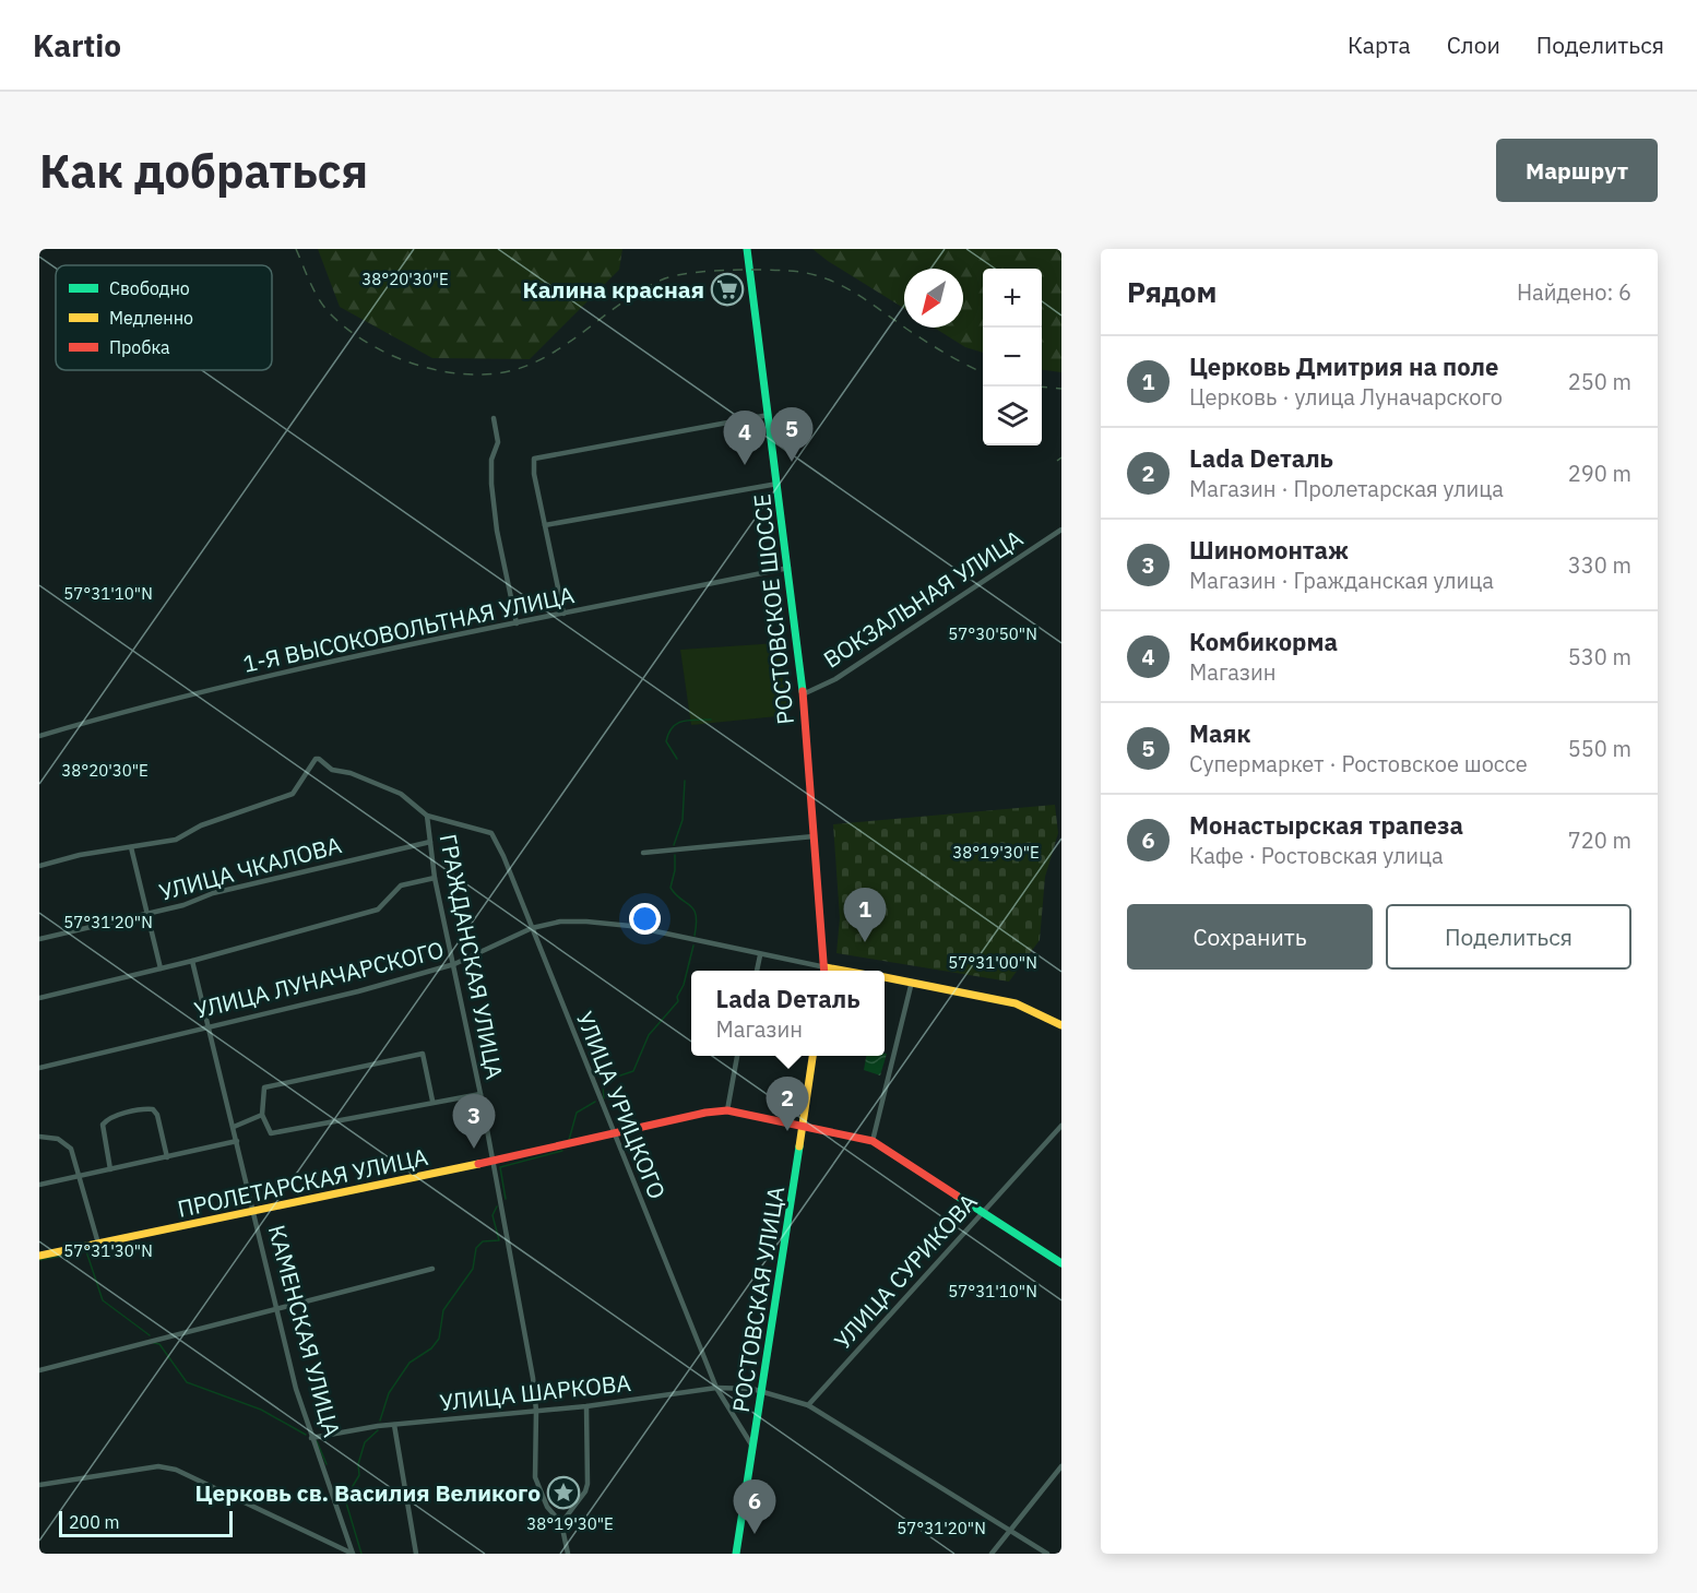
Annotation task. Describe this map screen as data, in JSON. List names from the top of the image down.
{
  "streets": {
    "main road": ["РОСТОВСКОЕ ШОССЕ", "ПРОЛЕТАРСКАЯ УЛИЦА", "РОСТОВСКАЯ УЛИЦА"],
    "street": [
      "ВОКЗАЛЬНАЯ УЛИЦА",
      "1-Я ВЫСОКОВОЛЬТНАЯ УЛИЦА",
      "УЛИЦА ЧКАЛОВА",
      "ГРАЖДАНСКАЯ УЛИЦА",
      "УЛИЦА ЛУНАЧАРСКОГО",
      "УЛИЦА УРИЦКОГО",
      "УЛИЦА СУРИКОВА",
      "КАМЕНСКАЯ УЛИЦА",
      "УЛИЦА ШАРКОВА"
    ]
  },
  "crossings": [
    ["ВОКЗАЛЬНАЯ УЛИЦА", "РОСТОВСКОЕ ШОССЕ"],
    ["РОСТОВСКОЕ ШОССЕ", "1-Я ВЫСОКОВОЛЬТНАЯ УЛИЦА"],
    ["УЛИЦА ЧКАЛОВА", "ГРАЖДАНСКАЯ УЛИЦА"],
    ["ГРАЖДАНСКАЯ УЛИЦА", "УЛИЦА ЛУНАЧАРСКОГО"],
    ["ГРАЖДАНСКАЯ УЛИЦА", "УЛИЦА УРИЦКОГО"],
    ["ГРАЖДАНСКАЯ УЛИЦА", "ПРОЛЕТАРСКАЯ УЛИЦА"],
    ["ГРАЖДАНСКАЯ УЛИЦА", "УЛИЦА ШАРКОВА"],
    ["УЛИЦА ЛУНАЧАРСКОГО", "УЛИЦА УРИЦКОГО"],
    ["УЛИЦА ЛУНАЧАРСКОГО", "КАМЕНСКАЯ УЛИЦА"],
    ["УЛИЦА УРИЦКОГО", "ПРОЛЕТАРСКАЯ УЛИЦА"],
    ["УЛИЦА УРИЦКОГО", "РОСТОВСКАЯ УЛИЦА"],
    ["УЛИЦА УРИЦКОГО", "УЛИЦА ШАРКОВА"],
    ["ПРОЛЕТАРСКАЯ УЛИЦА", "РОСТОВСКАЯ УЛИЦА"],
    ["ПРОЛЕТАРСКАЯ УЛИЦА", "КАМЕНСКАЯ УЛИЦА"],
    ["РОСТОВСКАЯ УЛИЦА", "УЛИЦА ШАРКОВА"],
    ["КАМЕНСКАЯ УЛИЦА", "УЛИЦА ШАРКОВА"]
  ],
  "places": {
    "supermarket": ["Калина красная"],
    "place": ["Церковь св. Василия Великого"]
  },
  "legend": ["Свободно", "Медленно", "Пробка"],
  "scale_bar": "200 m",
  "north": "bottom left",
  "page": {
    "header": "Kartio",
    "nav": ["Карта", "Слои", "Поделиться"],
    "buttons": [
      "Маршрут",
      ["Сохранить", "Поделиться"]
    ],
    "title": "Как добраться",
    "heading": ["Рядом", "Найдено: 6"],
    "map_buttons": ["+", "−"],
    "list": [
      {
        "mark": "1",
        "name": "Церковь Дмитрия на поле",
        "note": "Церковь · улица Луначарского",
        "value": "250 m"
      },
      {
        "mark": "2",
        "name": "Lada Dеталь",
        "note": "Магазин · Пролетарская улица",
        "value": "290 m"
      },
      {
        "mark": "3",
        "name": "Шиномонтаж",
        "note": "Магазин · Гражданская улица",
        "value": "330 m"
      },
      {
        "mark": "4",
        "name": "Комбикорма",
        "note": "Магазин",
        "value": "530 m"
      },
      {
        "mark": "5",
        "name": "Маяк",
        "note": "Супермаркет · Ростовское шоссе",
        "value": "550 m"
      },
      {
        "mark": "6",
        "name": "Монастырская трапеза",
        "note": "Кафе · Ростовская улица",
        "value": "720 m"
      }
    ],
    "pins": [
      "5",
      "4",
      "1",
      "2",
      "3",
      "6"
    ],
    "popup": ["Lada Dеталь", "Магазин"],
    "scale": "200 m"
  },
  "coordinates": [
    "38°20'30\"E",
    "57°31'10\"N",
    "57°30'50\"N",
    "38°19'30\"E",
    "57°31'20\"N",
    "57°31'00\"N",
    "57°31'30\"N"
  ]
}
